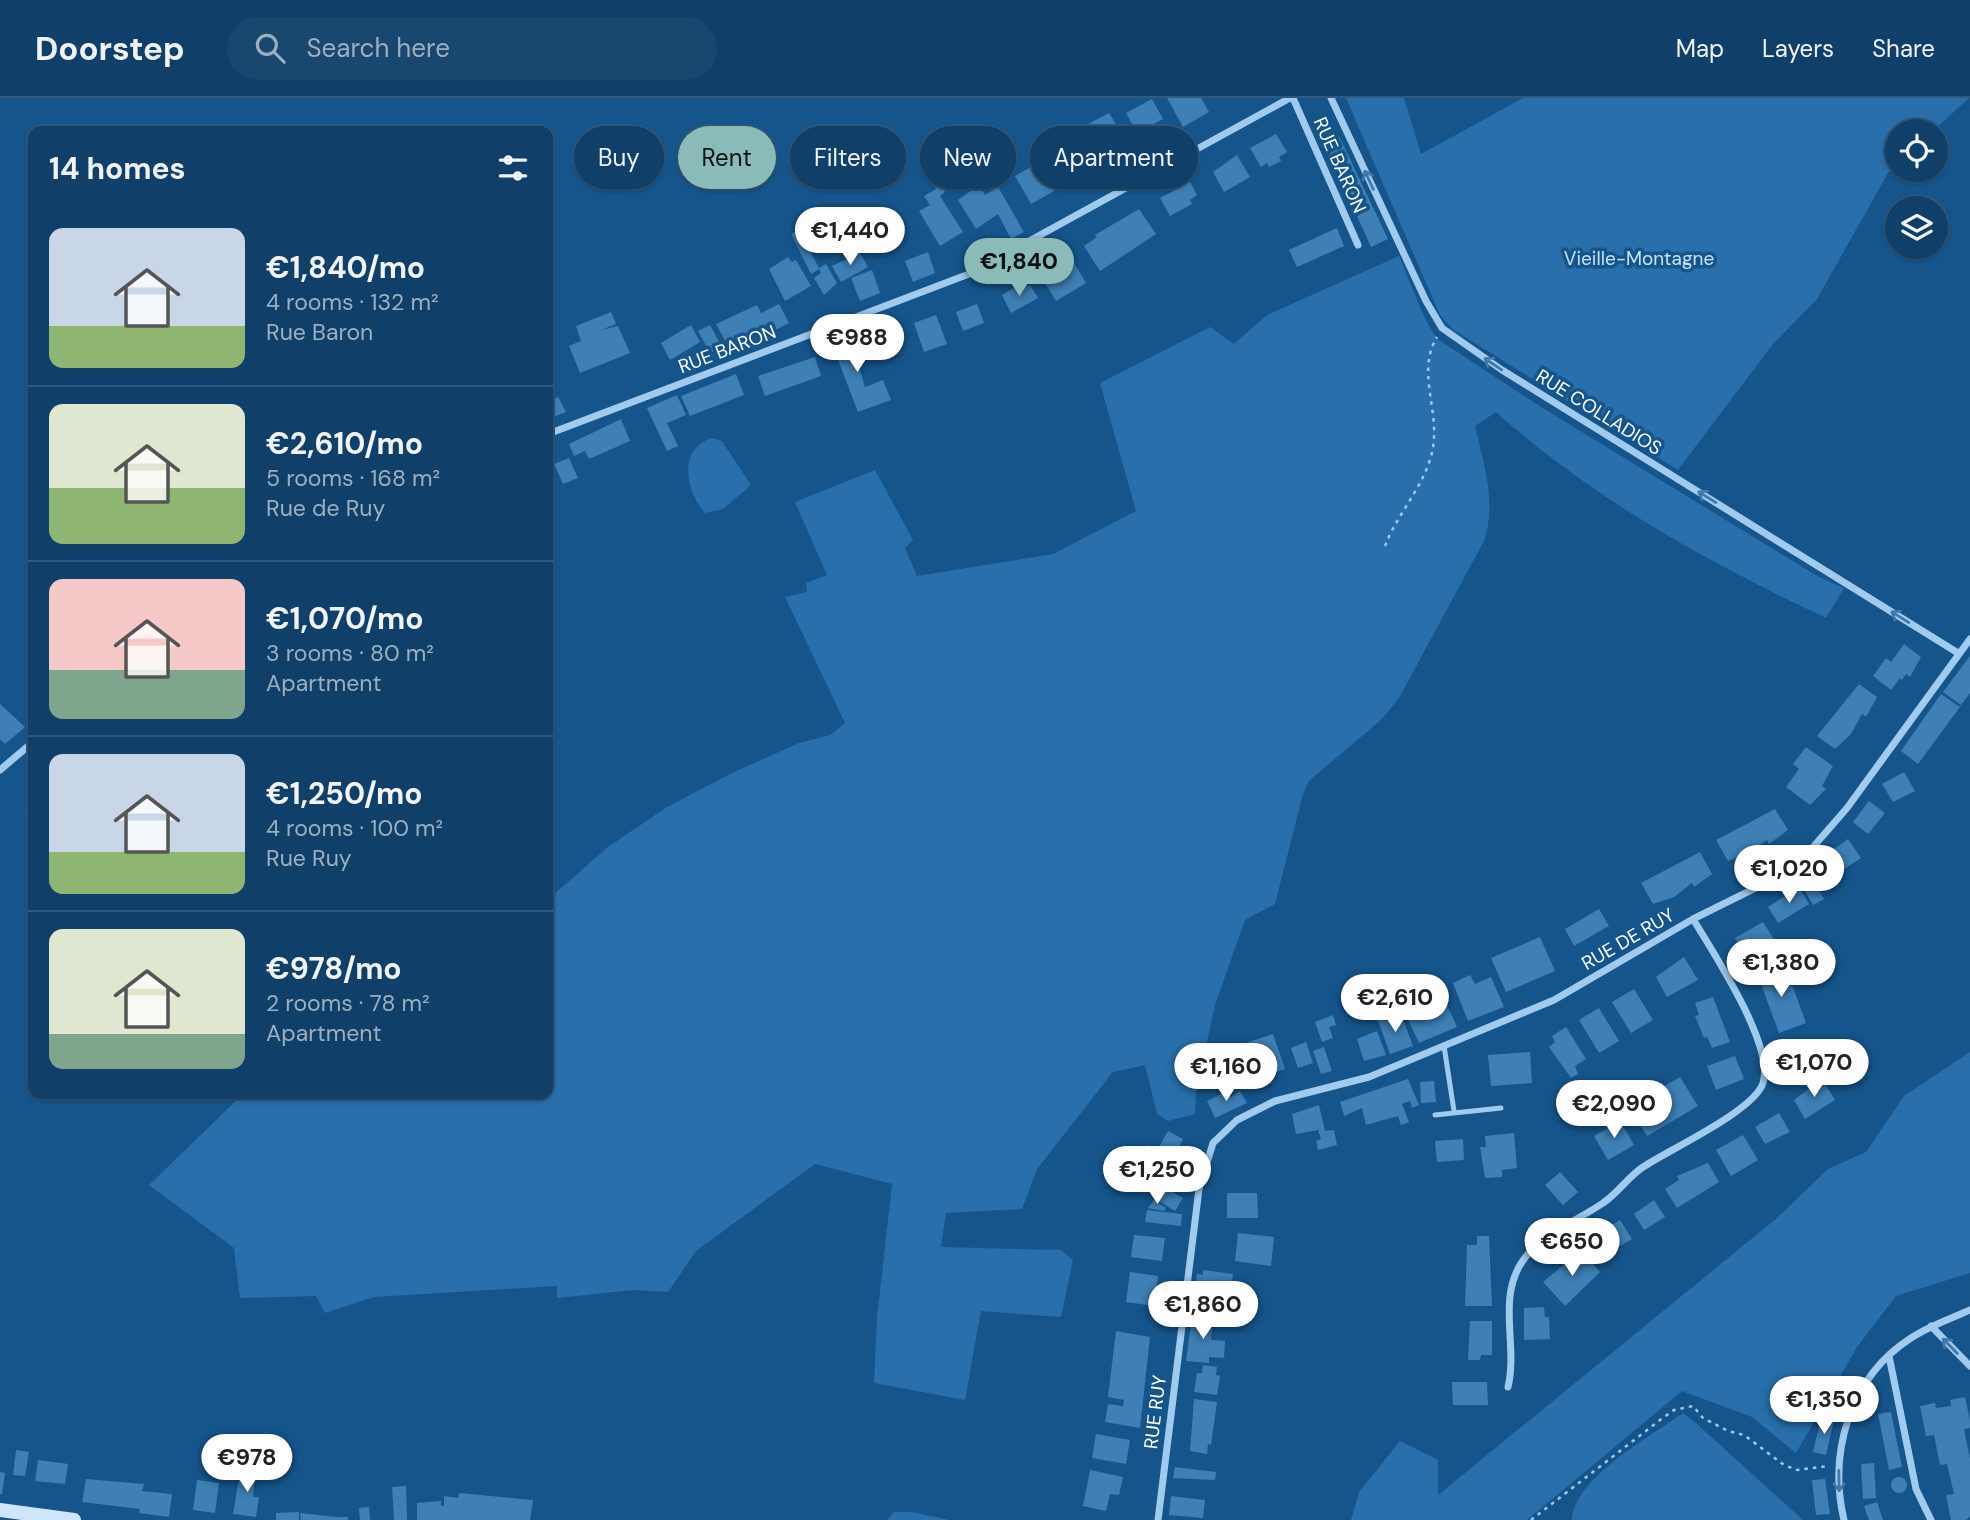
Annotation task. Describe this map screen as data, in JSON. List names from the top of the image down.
{
  "streets": {
    "street": [
      "RUE BARON",
      "RUE COLLADIOS",
      "RUE DE RUY",
      "RUE RUY"
    ]
  },
  "crossings": [
    ["RUE COLLADIOS", "RUE DE RUY"],
    ["RUE DE RUY", "RUE RUY"]
  ],
  "one_way": ["RUE COLLADIOS"],
  "parks": ["Vieille-Montagne"],
  "page": {
    "header": "Doorstep",
    "search": "Search here",
    "nav": ["Map", "Layers", "Share"],
    "chip": [
      "Buy",
      "Rent",
      "Filters",
      "New",
      "Apartment"
    ],
    "heading": "14 homes",
    "price": [
      "€1,440",
      "€1,840",
      "€988",
      "€1,020",
      "€1,380",
      "€2,610",
      "€1,070",
      "€1,160",
      "€2,090",
      "€1,250",
      "€650",
      "€1,860",
      "€1,350",
      "€978"
    ],
    "list": [
      {
        "name": "€1,840/mo",
        "note": "4 rooms · 132 m² · Rue Baron"
      },
      {
        "name": "€2,610/mo",
        "note": "5 rooms · 168 m² · Rue de Ruy"
      },
      {
        "name": "€1,070/mo",
        "note": "3 rooms · 80 m² · Apartment"
      },
      {
        "name": "€1,250/mo",
        "note": "4 rooms · 100 m² · Rue Ruy"
      },
      {
        "name": "€978/mo",
        "note": "2 rooms · 78 m² · Apartment"
      }
    ]
  }
}
